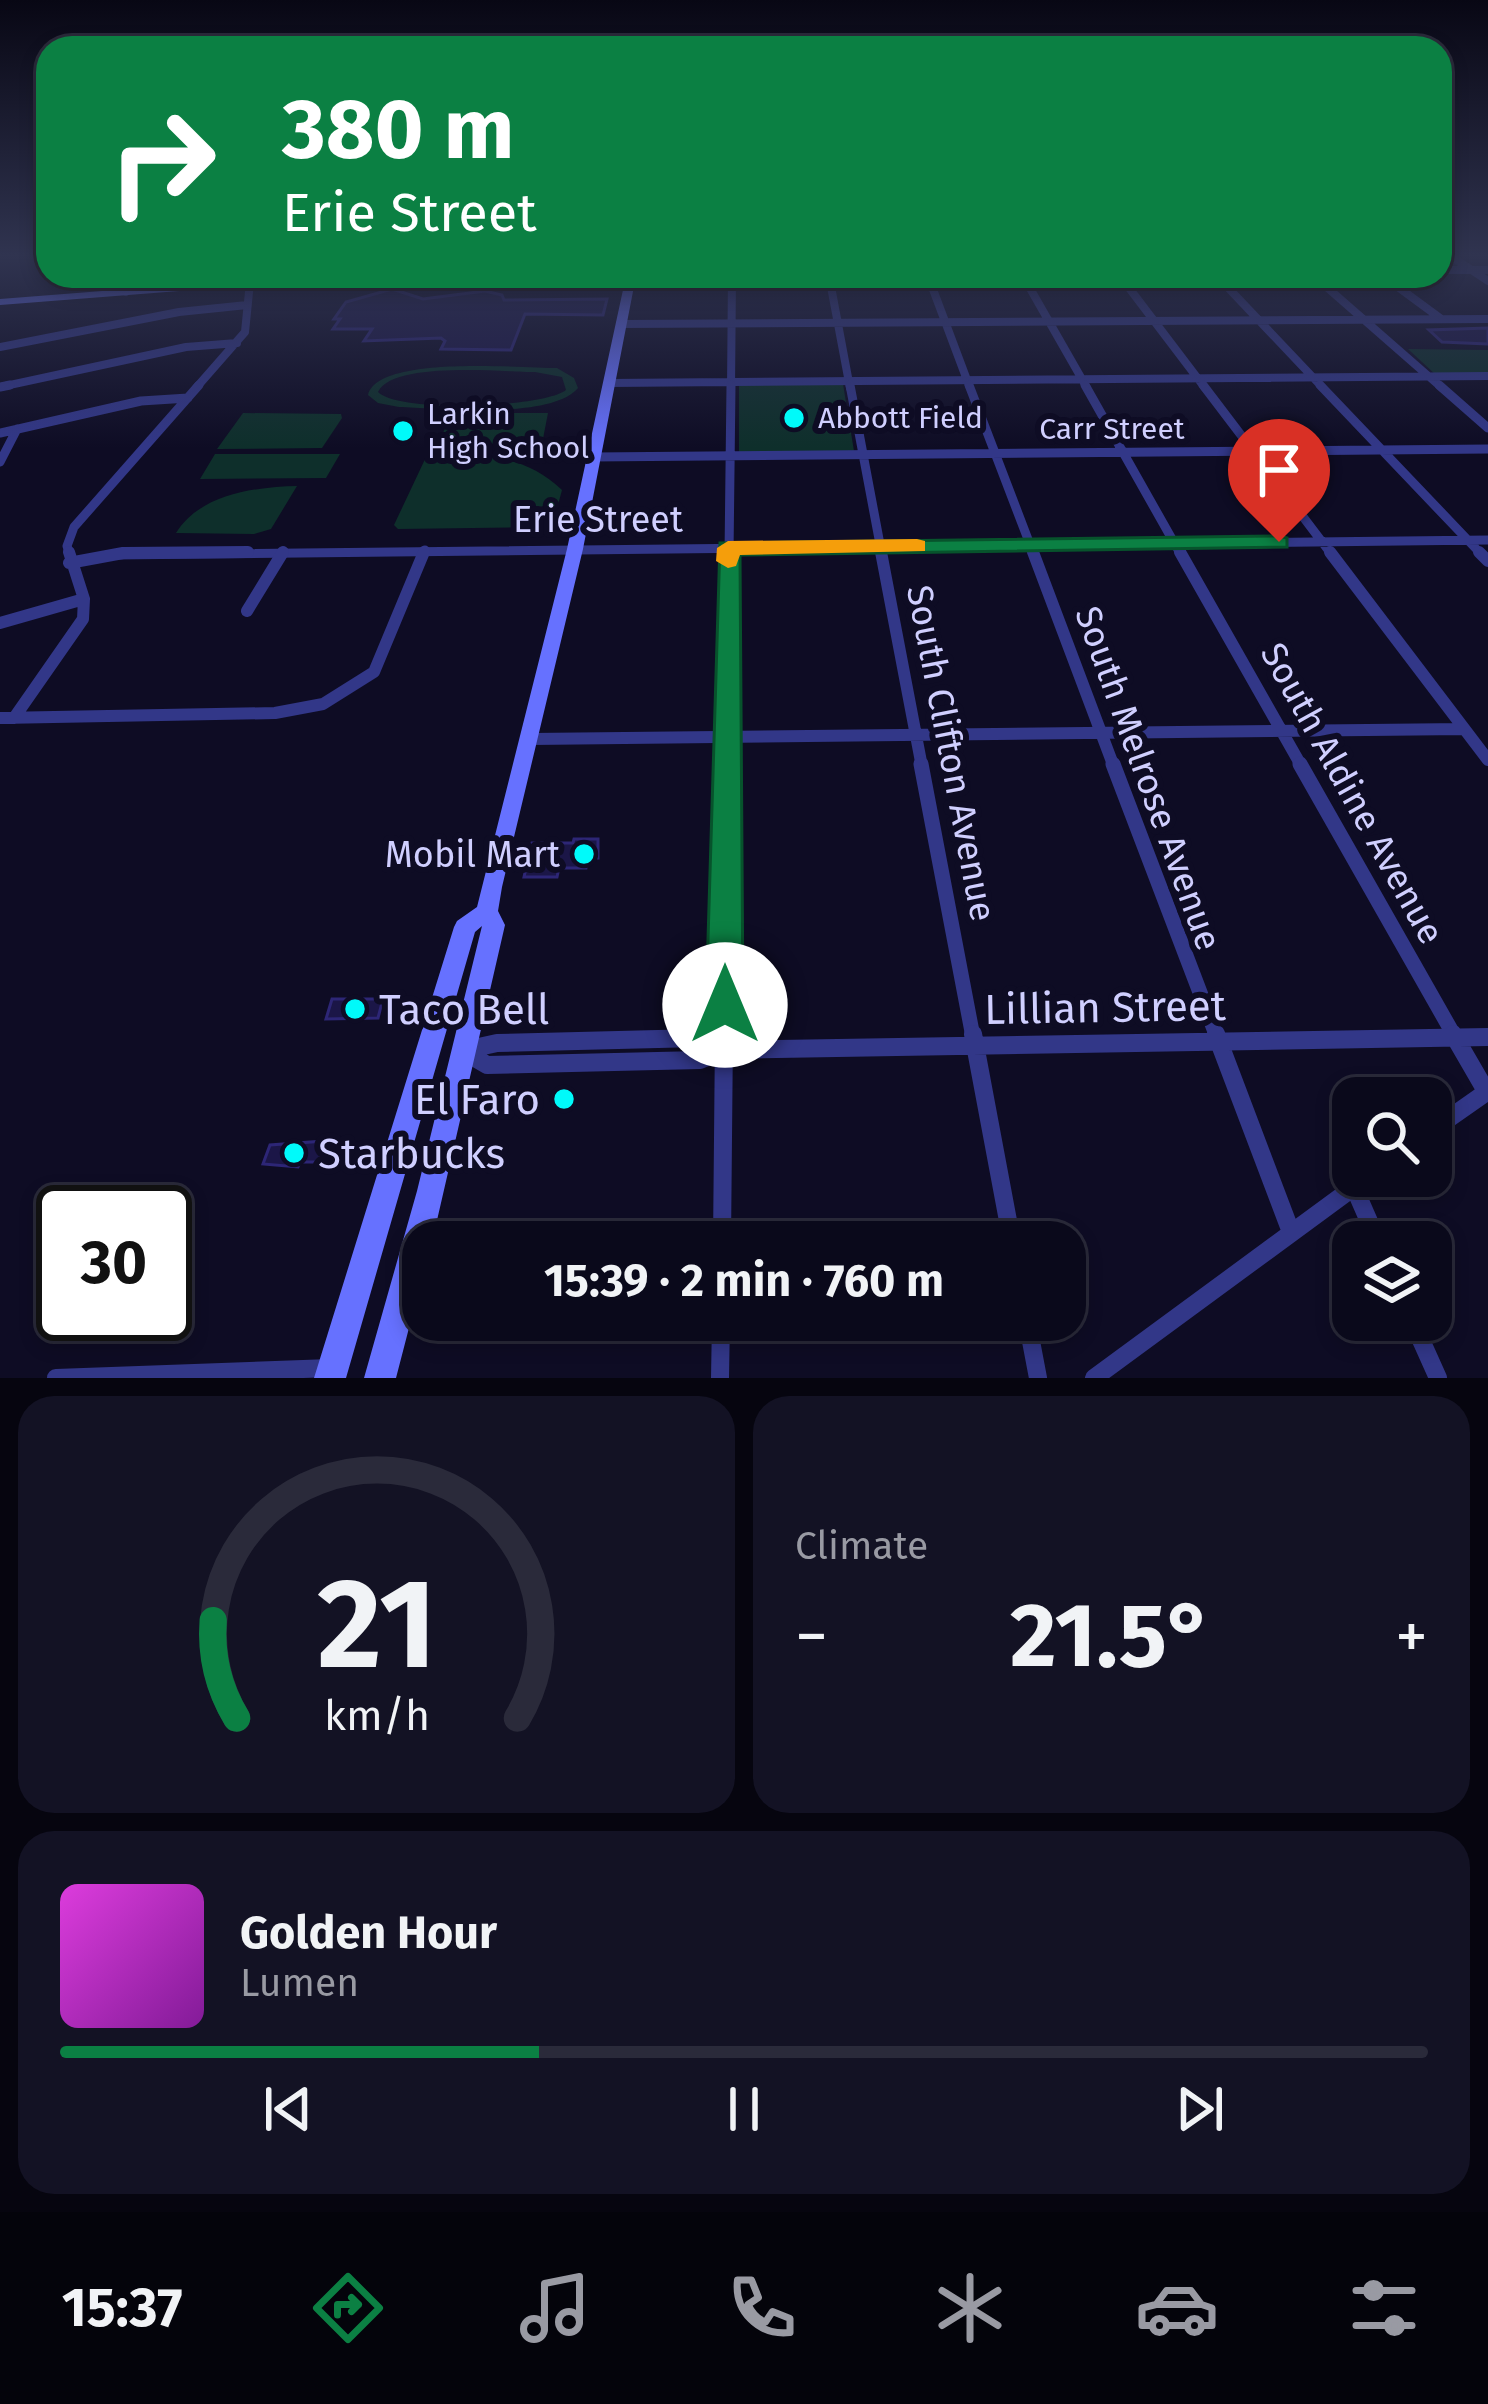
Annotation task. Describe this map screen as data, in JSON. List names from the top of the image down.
{
  "streets": {
    "street": [
      "Carr Street",
      "Erie Street",
      "South Clifton Avenue",
      "South Melrose Avenue",
      "South Aldine Avenue",
      "Lillian Street"
    ]
  },
  "crossings": [
    ["Carr Street", "South Clifton Avenue"],
    ["Carr Street", "South Melrose Avenue"],
    ["Carr Street", "South Aldine Avenue"],
    ["Erie Street", "South Clifton Avenue"],
    ["Erie Street", "South Melrose Avenue"],
    ["Erie Street", "South Aldine Avenue"],
    ["South Clifton Avenue", "Lillian Street"],
    ["South Melrose Avenue", "Lillian Street"],
    ["South Aldine Avenue", "Lillian Street"]
  ],
  "places": [
    "Abbott Field",
    "Larkin High School",
    "Mobil Mart",
    "Taco Bell",
    "El Faro",
    "Starbucks"
  ],
  "page": {
    "turn": ["380 m", "Erie Street"],
    "limit": "30",
    "trip": "15:39 · 2 min · 760 m",
    "tile": "Climate",
    "heat": ["−", "21.5°", "+"],
    "song": ["Golden Hour", "Lumen"],
    "tabs": "15:37",
    "gauge": ["21", "km/h"]
  }
}
